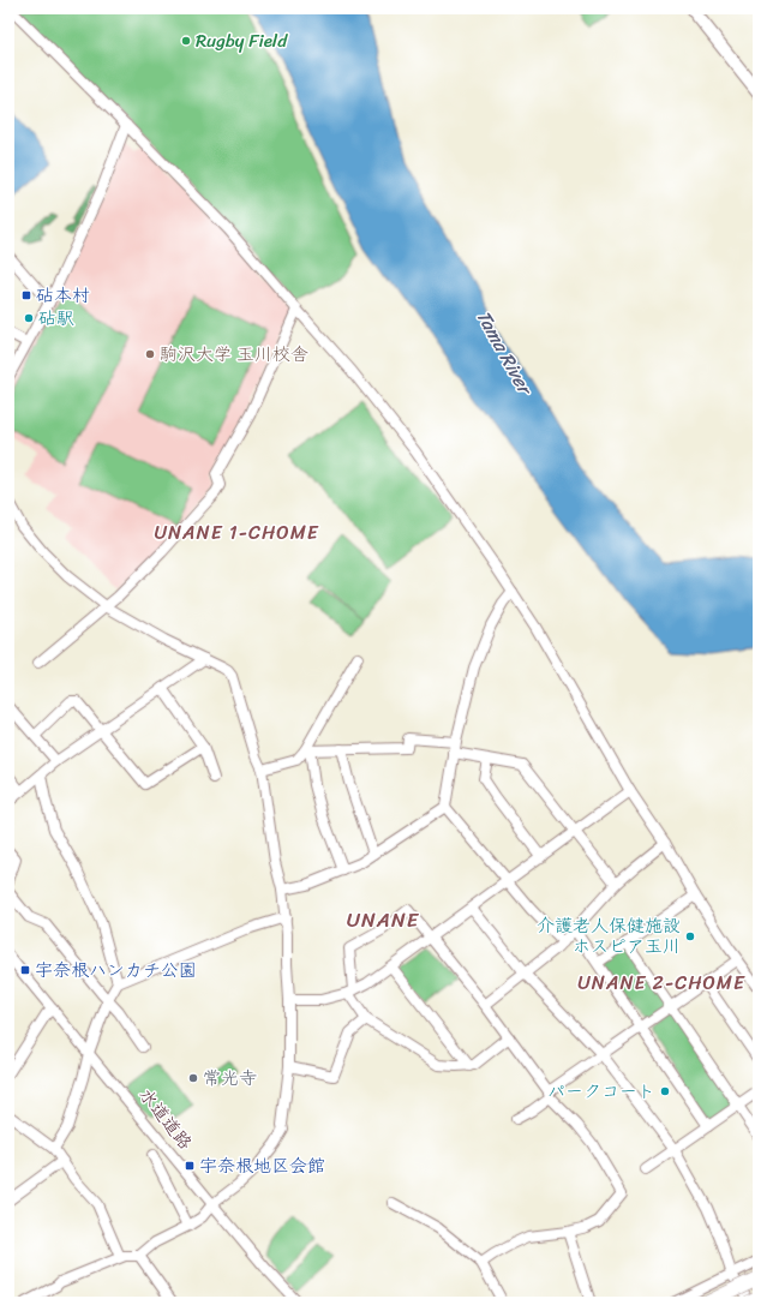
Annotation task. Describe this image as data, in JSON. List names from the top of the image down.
{
  "streets": {
    "street": ["水道道路"]
  },
  "districts": ["UNANE 1-CHOME", "UNANE", "UNANE 2-CHOME"],
  "water": ["Tama River"],
  "places": {
    "other": [
      "Rugby Field",
      "砧駅",
      "駒沢大学 玉川校舎",
      "介護老人保健施設 ホスピア玉川",
      "常光寺",
      "パークコート"
    ],
    "transit": ["砧本村", "宇奈根ハンカチ公園", "宇奈根地区会館"]
  }
}
